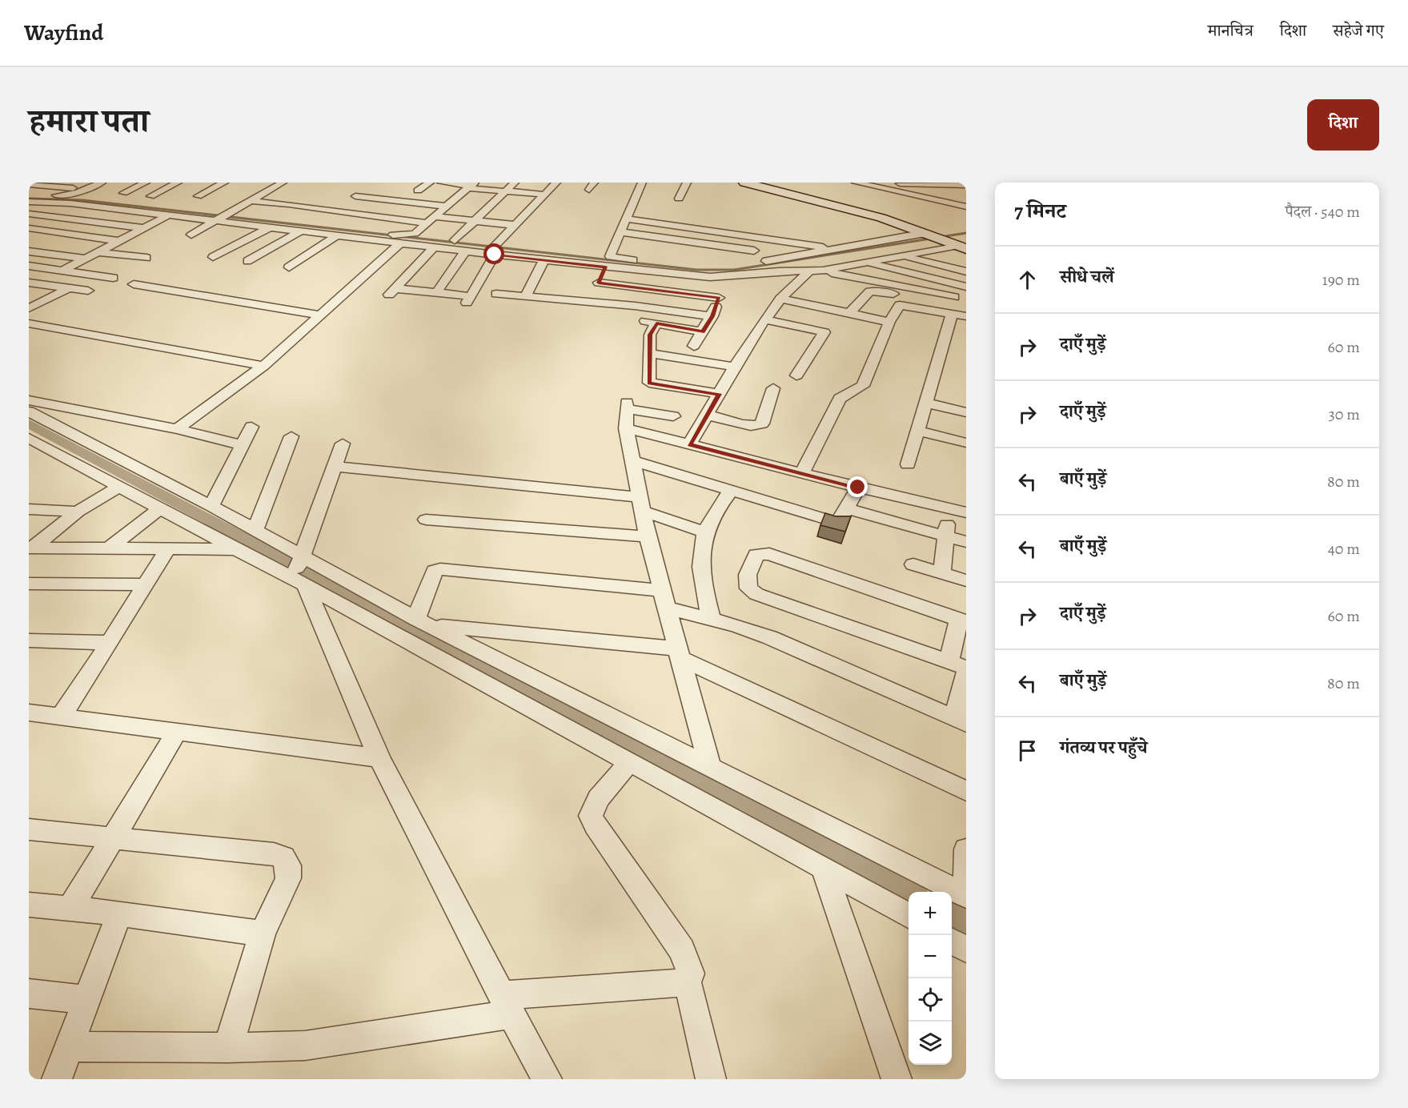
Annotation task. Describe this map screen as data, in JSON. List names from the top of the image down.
{
  "page": {
    "header": "Wayfind",
    "nav": ["मानचित्र", "दिशा", "सहेजे गए"],
    "title": "हमारा पता",
    "buttons": "दिशा",
    "heading": ["7 मिनट", "पैदल · 540 m"],
    "list": [
      ["सीधे चलें", "190 m"],
      ["दाएँ मुड़ें", "60 m"],
      ["दाएँ मुड़ें", "30 m"],
      ["बाएँ मुड़ें", "80 m"],
      ["बाएँ मुड़ें", "40 m"],
      ["दाएँ मुड़ें", "60 m"],
      ["बाएँ मुड़ें", "80 m"],
      "गंतव्य पर पहुँचे"
    ],
    "map_buttons": ["+", "−"]
  }
}
